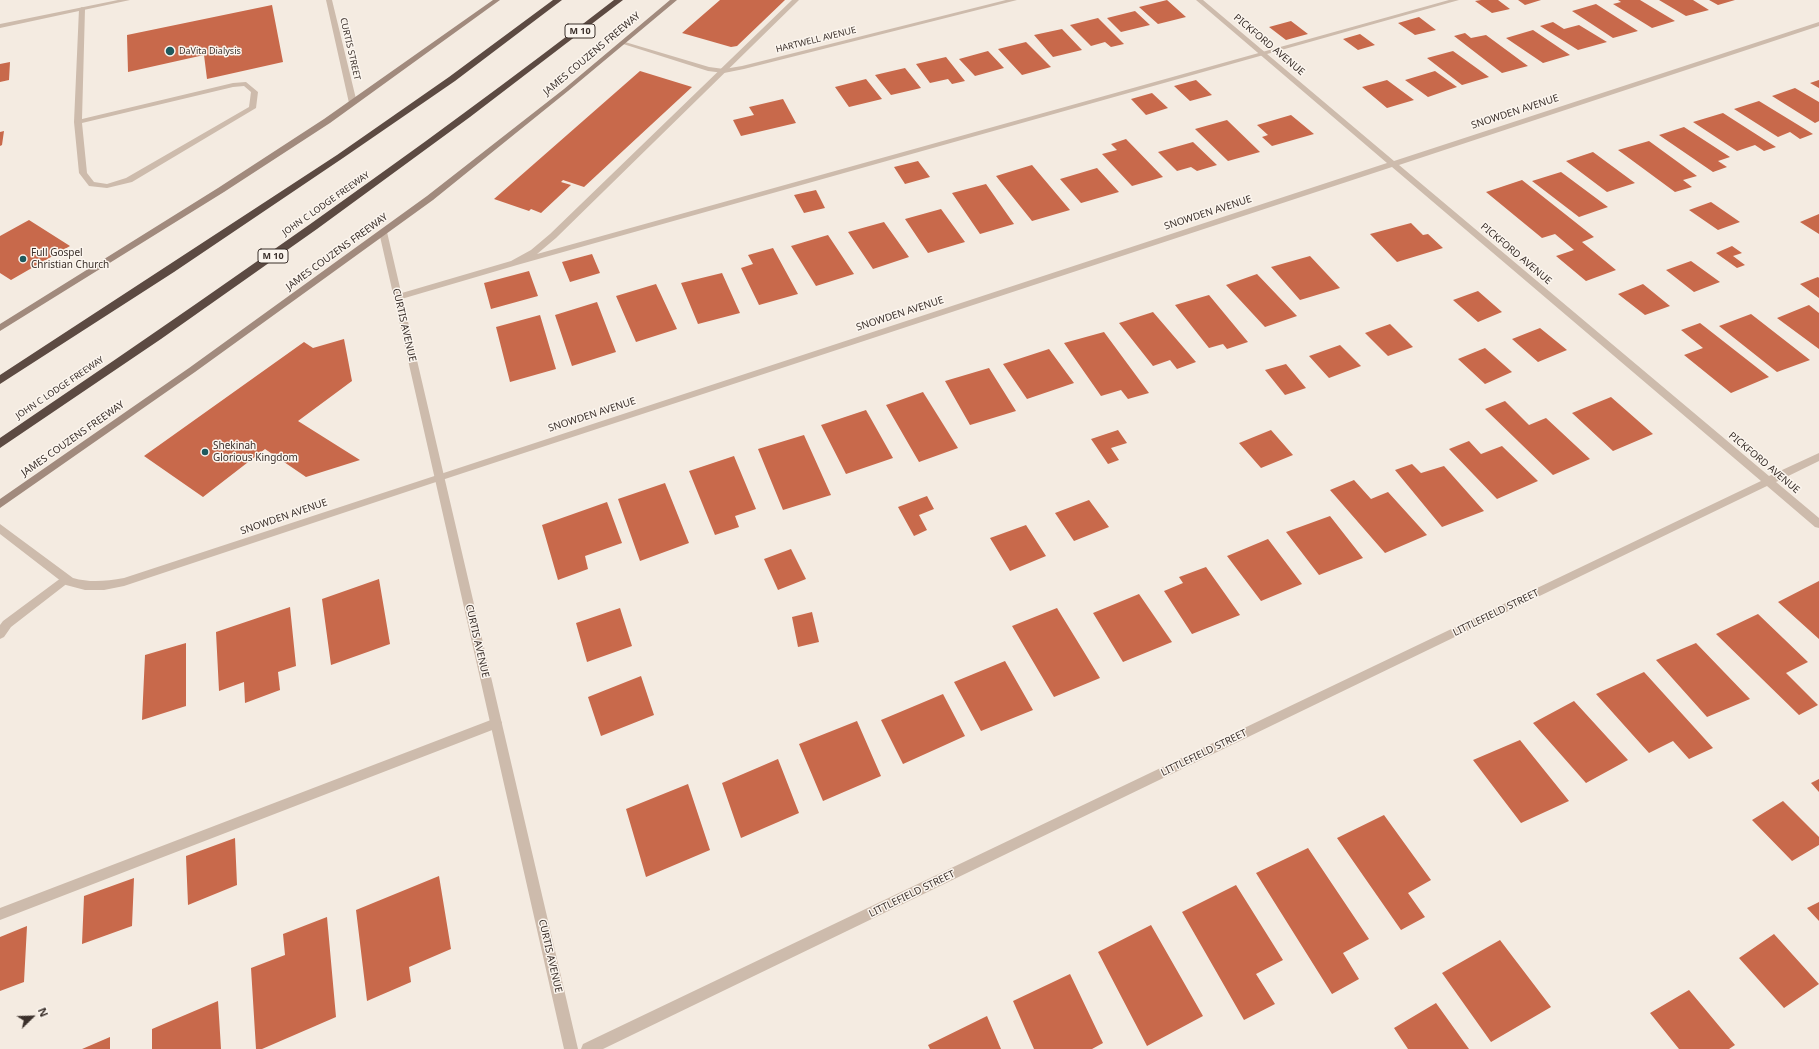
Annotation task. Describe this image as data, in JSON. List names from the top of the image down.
{
  "streets": {
    "highway": ["M 10", "JOHN C LODGE FREEWAY"],
    "main road": ["JAMES COUZENS FREEWAY"],
    "street": [
      "HARTWELL AVENUE",
      "PICKFORD AVENUE",
      "CURTIS STREET",
      "SNOWDEN AVENUE",
      "CURTIS AVENUE",
      "LITTLEFIELD STREET"
    ]
  },
  "crossings": [
    ["HARTWELL AVENUE", "JAMES COUZENS FREEWAY"],
    ["PICKFORD AVENUE", "SNOWDEN AVENUE"],
    ["PICKFORD AVENUE", "LITTLEFIELD STREET"],
    ["JAMES COUZENS FREEWAY", "CURTIS AVENUE"],
    ["SNOWDEN AVENUE", "CURTIS AVENUE"]
  ],
  "places": ["DaVita Dialysis", "Full Gospel Christian Church", "Shekinah Glorious Kingdom"],
  "north": "top right"
}
